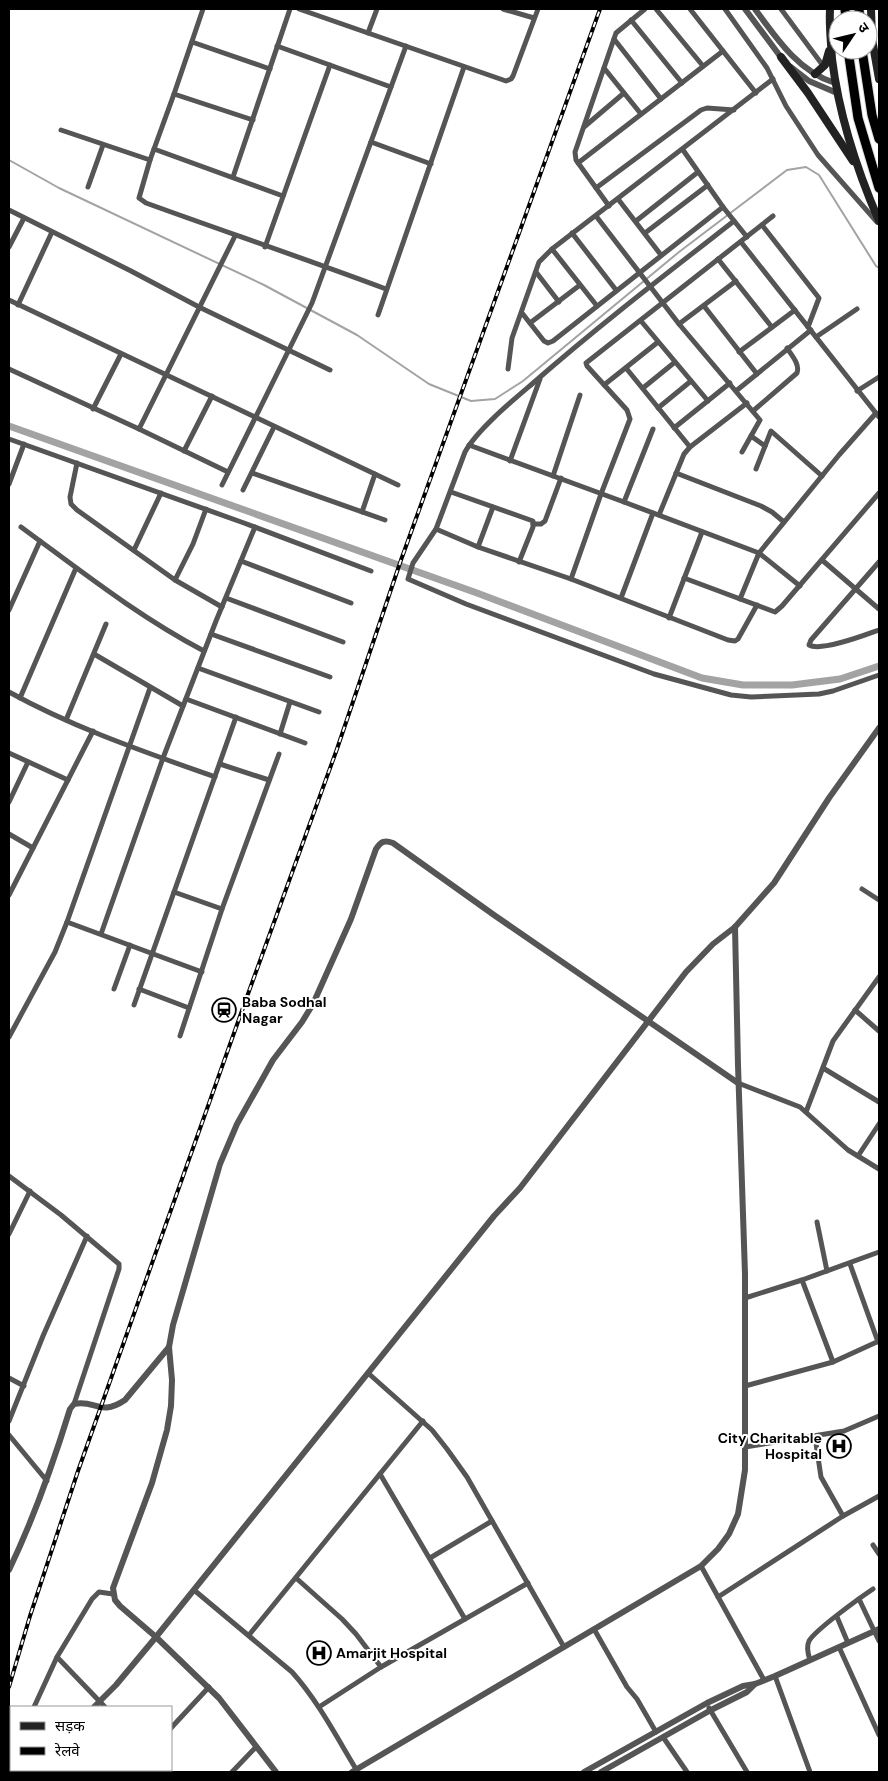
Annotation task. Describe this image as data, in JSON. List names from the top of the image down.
{
  "places": {
    "station": ["Baba Sodhal Nagar"],
    "hospital": ["City Charitable Hospital", "Amarjit Hospital"]
  },
  "legend": ["सड़क", "रेलवे"],
  "north": "top right"
}
